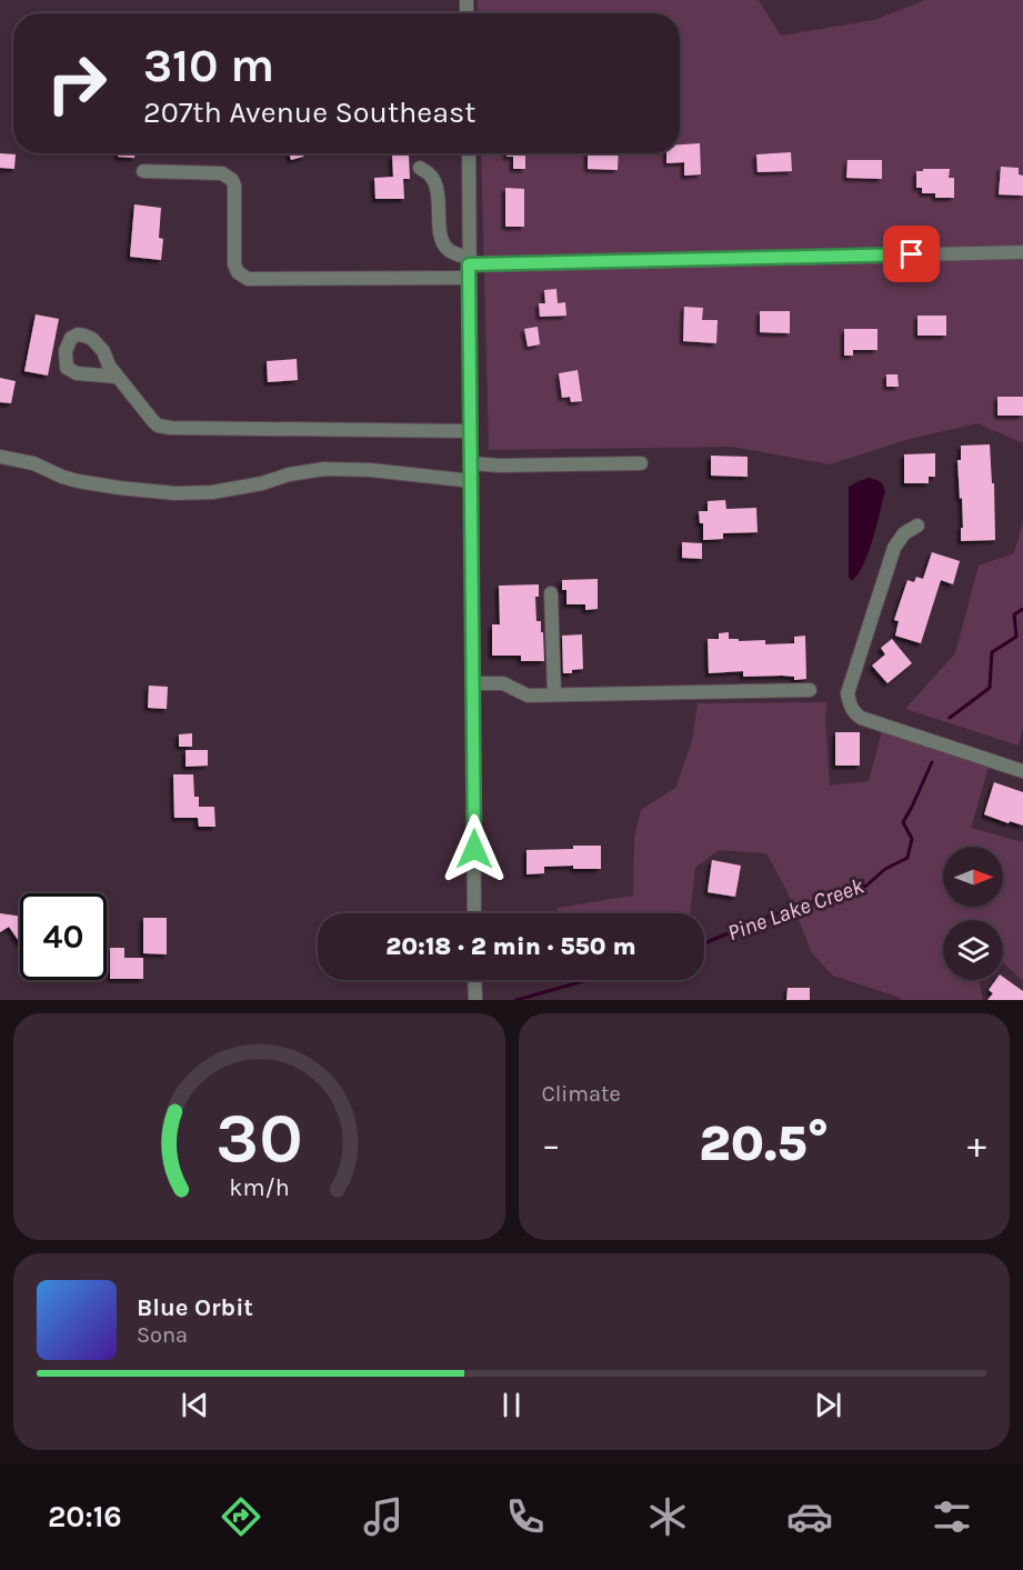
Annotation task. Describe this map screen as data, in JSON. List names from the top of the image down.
{
  "water": ["Pine Lake Creek"],
  "north": "right",
  "page": {
    "turn": ["310 m", "207th Avenue Southeast"],
    "limit": "40",
    "trip": "20:18 · 2 min · 550 m",
    "tile": "Climate",
    "heat": ["−", "20.5°", "+"],
    "song": ["Blue Orbit", "Sona"],
    "tabs": "20:16",
    "gauge": ["30", "km/h"]
  }
}
